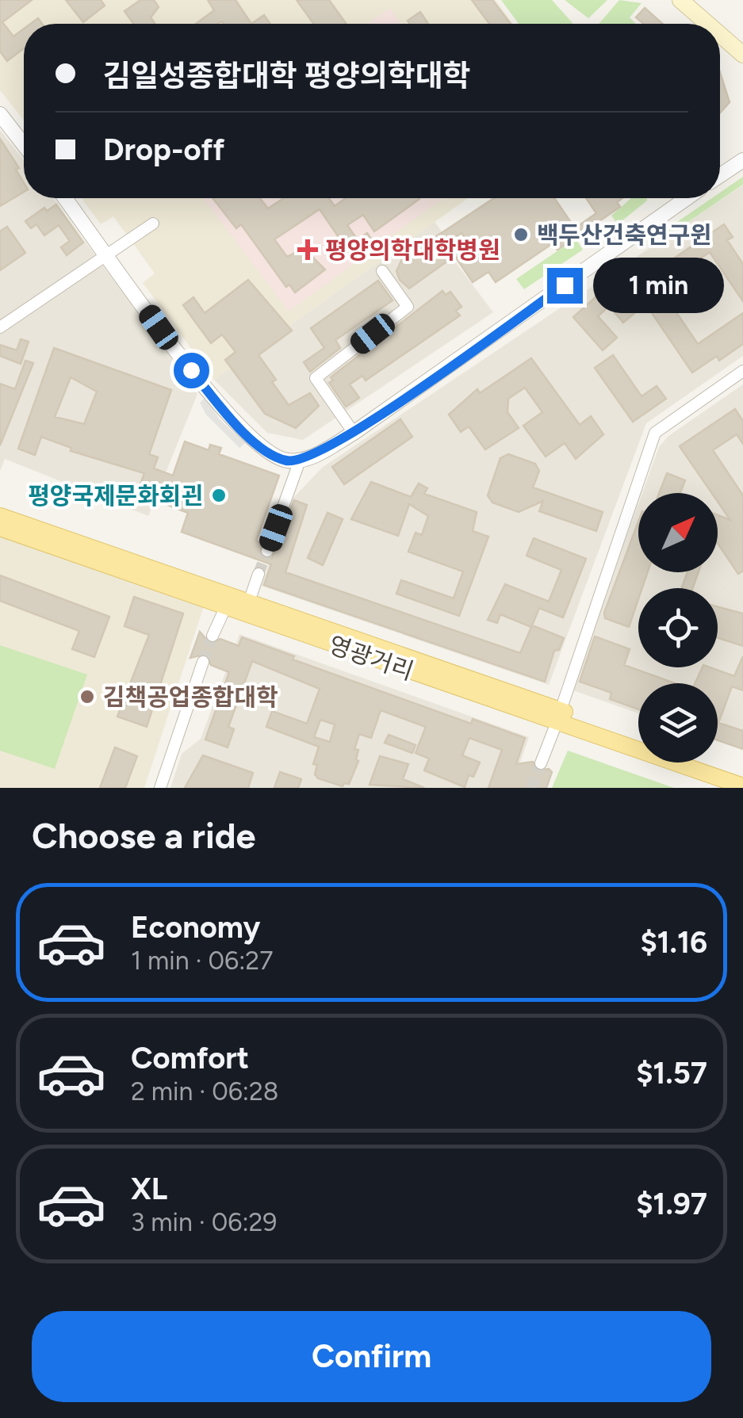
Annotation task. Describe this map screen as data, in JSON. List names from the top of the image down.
{
  "streets": {
    "main road": ["영광거리"]
  },
  "places": {
    "other": ["백두산건축연구윈", "평양국제문화회괸", "김책공업종합대학"],
    "health": ["평양의학대학병원"]
  },
  "north": "top right",
  "page": {
    "banner": ["김일성종합대학 평양의학대학", "Drop-off"],
    "bubble": "1 min",
    "heading": "Choose a ride",
    "list": [
      {
        "name": "Economy",
        "note": "1 min · 06:27",
        "value": "$1.16"
      },
      {
        "name": "Comfort",
        "note": "2 min · 06:28",
        "value": "$1.57"
      },
      {
        "name": "XL",
        "note": "3 min · 06:29",
        "value": "$1.97"
      }
    ],
    "buttons": "Confirm"
  }
}
